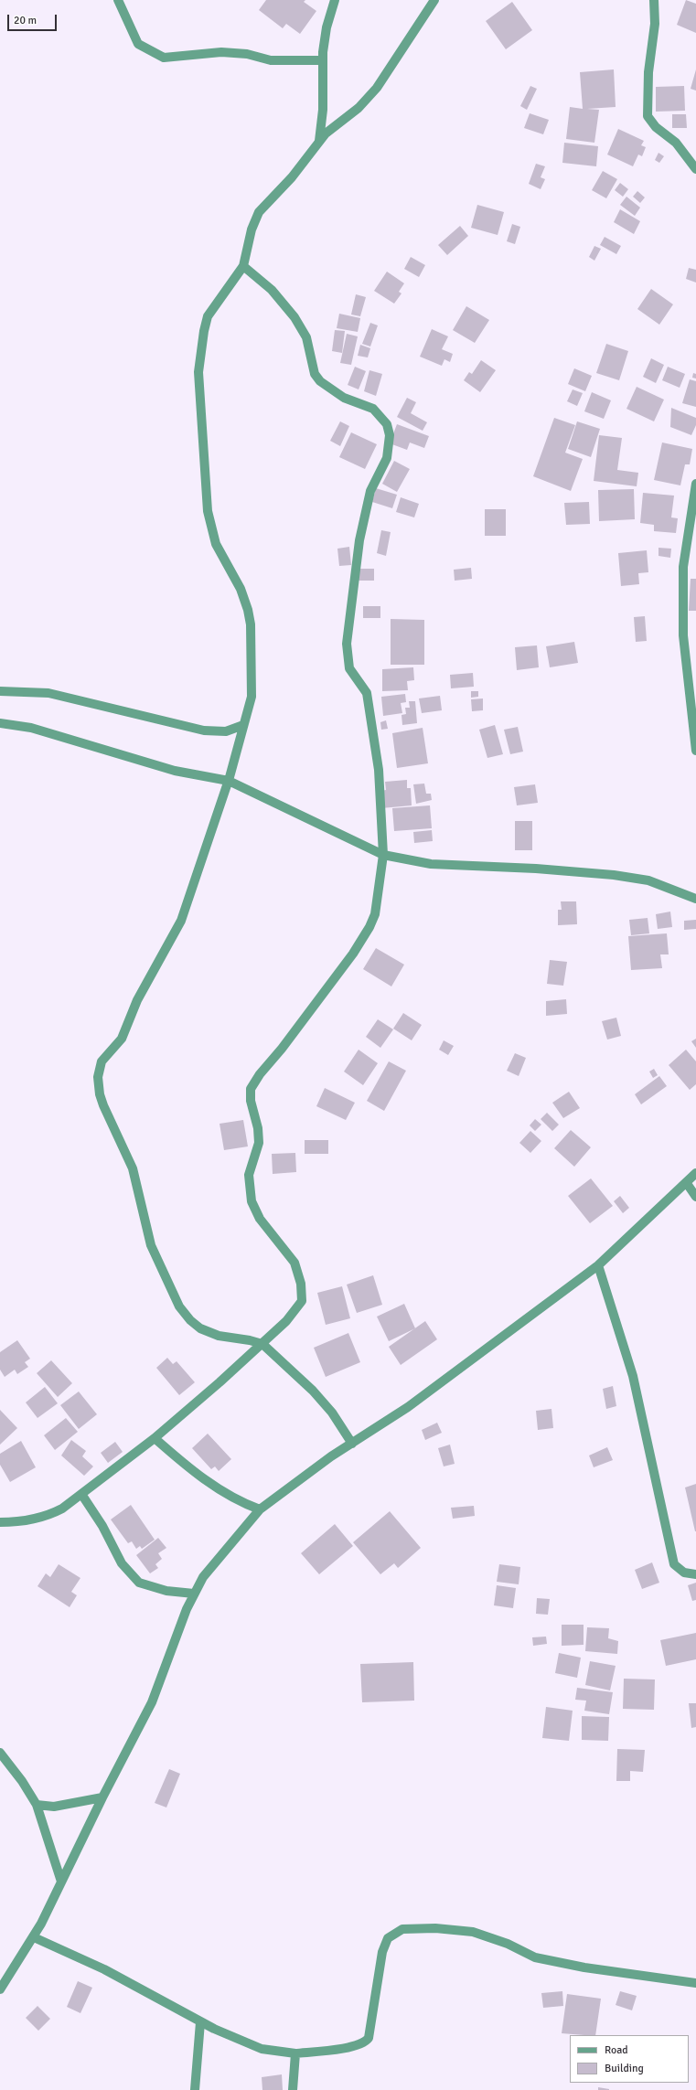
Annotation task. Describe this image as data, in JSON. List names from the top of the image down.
{
  "legend": ["Road", "Building"],
  "scale_bar": "20 m"
}
